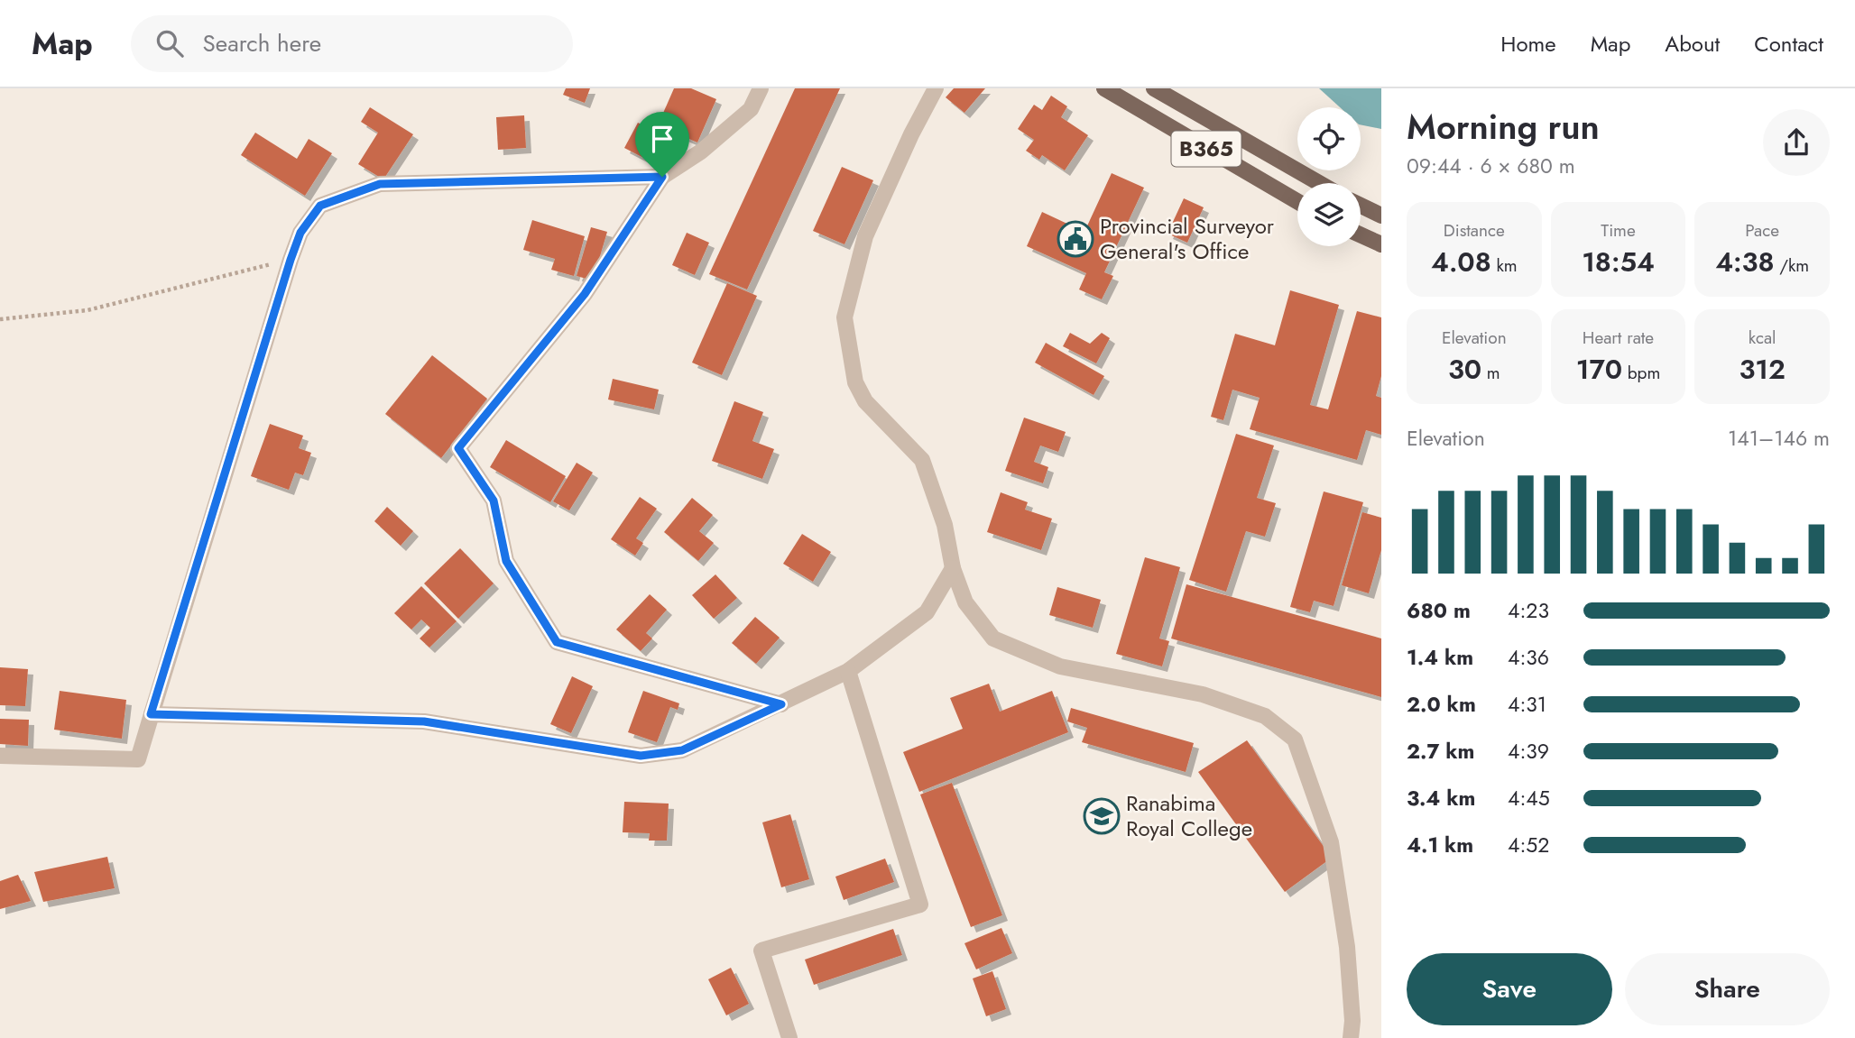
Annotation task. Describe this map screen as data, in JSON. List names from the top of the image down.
{
  "streets": {
    "main road": ["B365"]
  },
  "places": {
    "public building": ["Provincial Surveyor General's Office"],
    "school or university": ["Ranabima Royal College"]
  },
  "page": {
    "header": "Map",
    "search": "Search here",
    "nav": [
      "Home",
      "Map",
      "About",
      "Contact"
    ],
    "heading": ["Morning run", "09:44 · 6 × 680 m"],
    "stats": [
      ["Distance", "4.08 km"],
      ["Time", "18:54"],
      ["Pace", "4:38 /km"],
      ["Elevation", "30 m"],
      ["Heart rate", "170 bpm"],
      ["kcal", "312"]
    ],
    "chart": ["Elevation", "141–146 m"],
    "list": [
      {
        "name": "680 m",
        "note": "4:23"
      },
      {
        "name": "1.4 km",
        "note": "4:36"
      },
      {
        "name": "2.0 km",
        "note": "4:31"
      },
      {
        "name": "2.7 km",
        "note": "4:39"
      },
      {
        "name": "3.4 km",
        "note": "4:45"
      },
      {
        "name": "4.1 km",
        "note": "4:52"
      }
    ],
    "buttons": ["Save", "Share"]
  }
}
